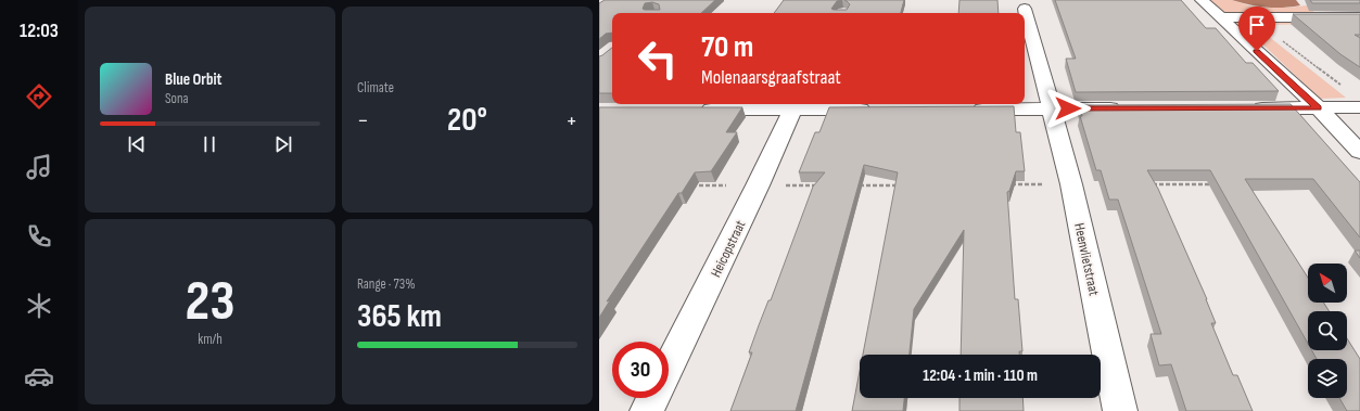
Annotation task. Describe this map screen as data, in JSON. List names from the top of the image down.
{
  "streets": {
    "street": ["Heicopstraat", "Heenvlietstraat"]
  },
  "north": "top left",
  "page": {
    "tabs": "12:03",
    "tile": [
      "Climate",
      ["23", "km/h"],
      ["Range · 73%", "365 km"]
    ],
    "turn": ["70 m", "Molenaarsgraafstraat"],
    "song": ["Blue Orbit", "Sona"],
    "heat": ["−", "20°", "+"],
    "limit": "30",
    "trip": "12:04 · 1 min · 110 m"
  }
}
